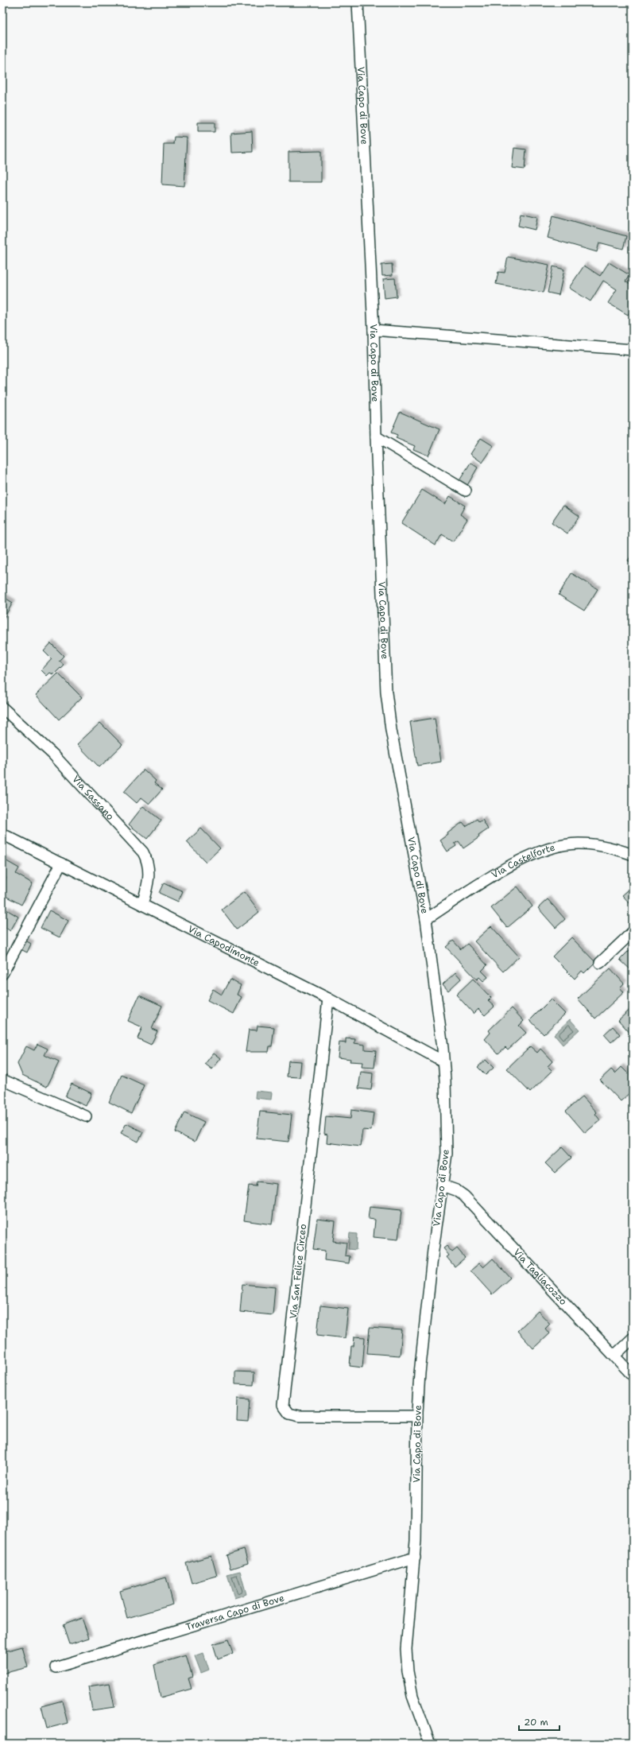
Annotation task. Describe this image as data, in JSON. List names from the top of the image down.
{
  "streets": {
    "street": [
      "Via Capo di Bove",
      "Via Sassano",
      "Via Castelforte",
      "Via Capodimonte",
      "Via San Felice Circeo",
      "Via Tagliacozzo",
      "Traversa Capo di Bove"
    ]
  },
  "crossings": [
    ["Via Capo di Bove", "Via Castelforte"],
    ["Via Capo di Bove", "Via Capodimonte"],
    ["Via Capo di Bove", "Via San Felice Circeo"],
    ["Via Capo di Bove", "Via Tagliacozzo"],
    ["Via Capo di Bove", "Traversa Capo di Bove"],
    ["Via Sassano", "Via Capodimonte"],
    ["Via Capodimonte", "Via San Felice Circeo"]
  ],
  "scale_bar": "20 m"
}
